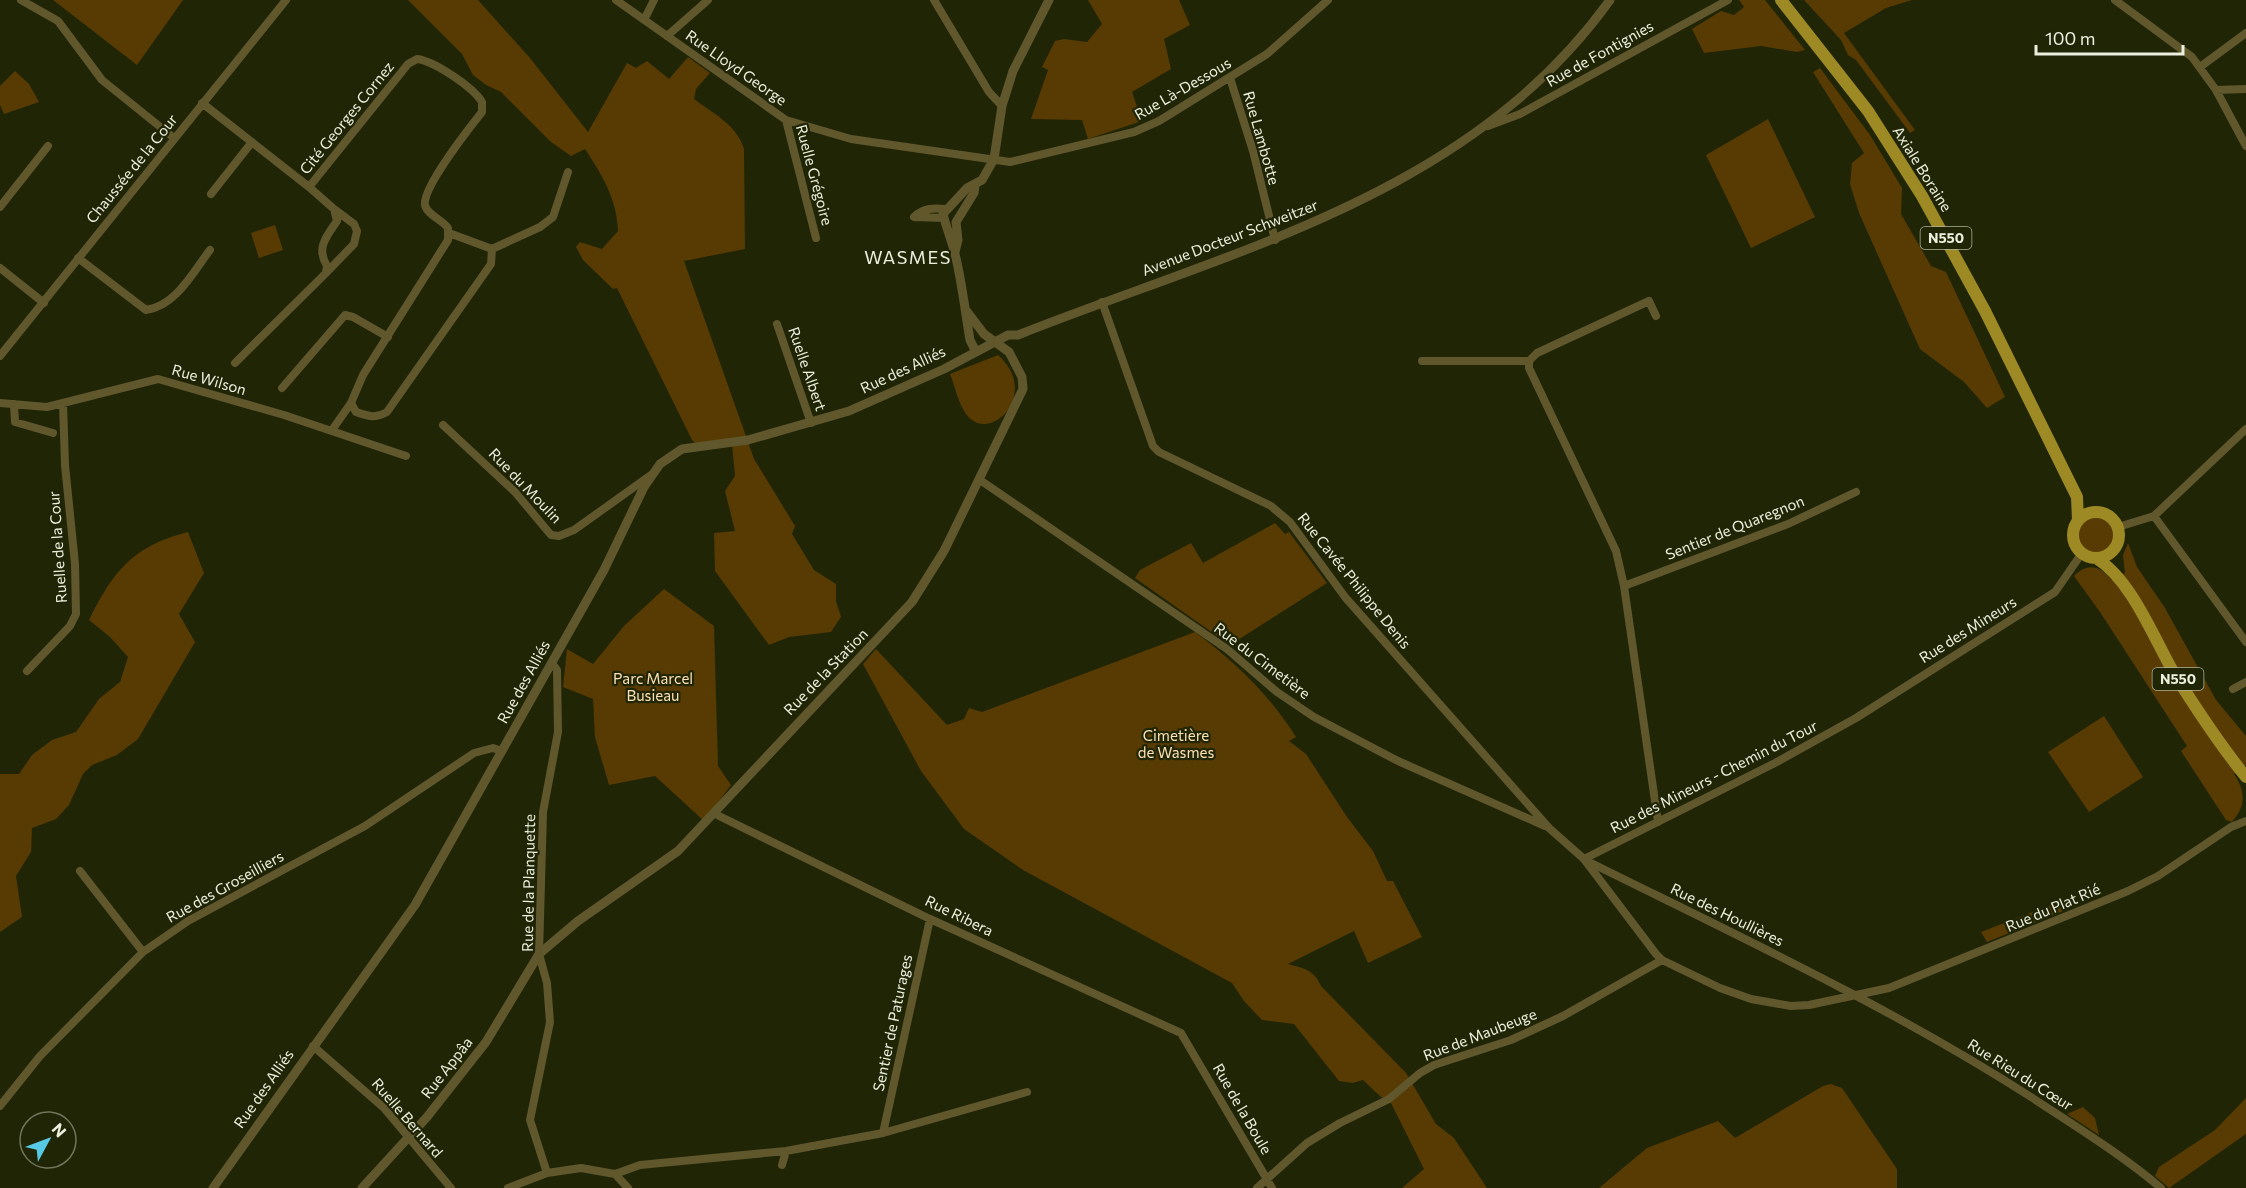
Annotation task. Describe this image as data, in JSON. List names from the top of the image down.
{
  "streets": {
    "main road": ["Axiale Boraine", "N550"],
    "street": [
      "Rue de Fontignies",
      "Rue Lloyd George",
      "Rue Là-Dessous",
      "Cité Georges Cornez",
      "Rue Lambotte",
      "Chaussée de la Cour",
      "Ruelle Grégoire",
      "Avenue Docteur Schweitzer",
      "Ruelle Albert",
      "Rue des Alliés",
      "Rue Wilson",
      "Rue du Moulin",
      "Sentier de Quaregnon",
      "Ruelle de la Cour",
      "Rue Cavée Philippe Denis",
      "Rue des Mineurs",
      "Rue du Cimetière",
      "Rue de la Station",
      "Rue des Mineurs - Chemin du Tour",
      "Rue de la Planquette",
      "Rue des Groseilliers",
      "Rue du Plat Rié",
      "Rue des Houllières",
      "Rue Ribera",
      "Sentier de Paturages",
      "Rue de Maubeuge",
      "Rue Appâa",
      "Rue Rieu du Cœur",
      "Rue de la Boule",
      "Ruelle Bernard"
    ]
  },
  "crossings": [
    ["Rue de Fontignies", "Avenue Docteur Schweitzer"],
    ["Rue Lloyd George", "Rue Là-Dessous"],
    ["Rue Lloyd George", "Ruelle Grégoire"],
    ["Rue Là-Dessous", "Rue Lambotte"],
    ["Cité Georges Cornez", "Chaussée de la Cour"],
    ["Rue Lambotte", "Avenue Docteur Schweitzer"],
    ["Axiale Boraine", "N550"],
    ["Avenue Docteur Schweitzer", "Rue Cavée Philippe Denis"],
    ["Avenue Docteur Schweitzer", "Rue de la Station"],
    ["N550", "Rue des Mineurs"],
    ["Ruelle Albert", "Rue des Alliés"],
    ["Rue des Alliés", "Rue du Moulin"],
    ["Rue des Alliés", "Rue de la Planquette"],
    ["Rue des Alliés", "Rue des Groseilliers"],
    ["Rue des Alliés", "Ruelle Bernard"],
    ["Rue Wilson", "Ruelle de la Cour"],
    ["Rue Cavée Philippe Denis", "Rue du Cimetière"],
    ["Rue Cavée Philippe Denis", "Rue des Mineurs - Chemin du Tour"],
    ["Rue Cavée Philippe Denis", "Rue des Houllières"],
    ["Rue des Mineurs", "Rue des Mineurs - Chemin du Tour"],
    ["Rue du Cimetière", "Rue de la Station"],
    ["Rue de la Station", "Rue de la Planquette"],
    ["Rue de la Station", "Rue Ribera"],
    ["Rue de la Station", "Rue Appâa"],
    ["Rue des Mineurs - Chemin du Tour", "Rue des Houllières"],
    ["Rue de la Planquette", "Rue Appâa"],
    ["Rue du Plat Rié", "Rue des Houllières"],
    ["Rue du Plat Rié", "Rue de Maubeuge"],
    ["Rue du Plat Rié", "Rue Rieu du Cœur"],
    ["Rue des Houllières", "Rue Rieu du Cœur"],
    ["Rue Ribera", "Sentier de Paturages"],
    ["Rue Ribera", "Rue de la Boule"],
    ["Rue de Maubeuge", "Rue de la Boule"],
    ["Rue Appâa", "Ruelle Bernard"]
  ],
  "districts": ["WASMES"],
  "parks": ["Parc Marcel Busieau", "Cimetière de Wasmes"],
  "scale_bar": "100 m",
  "north": "top right"
}
